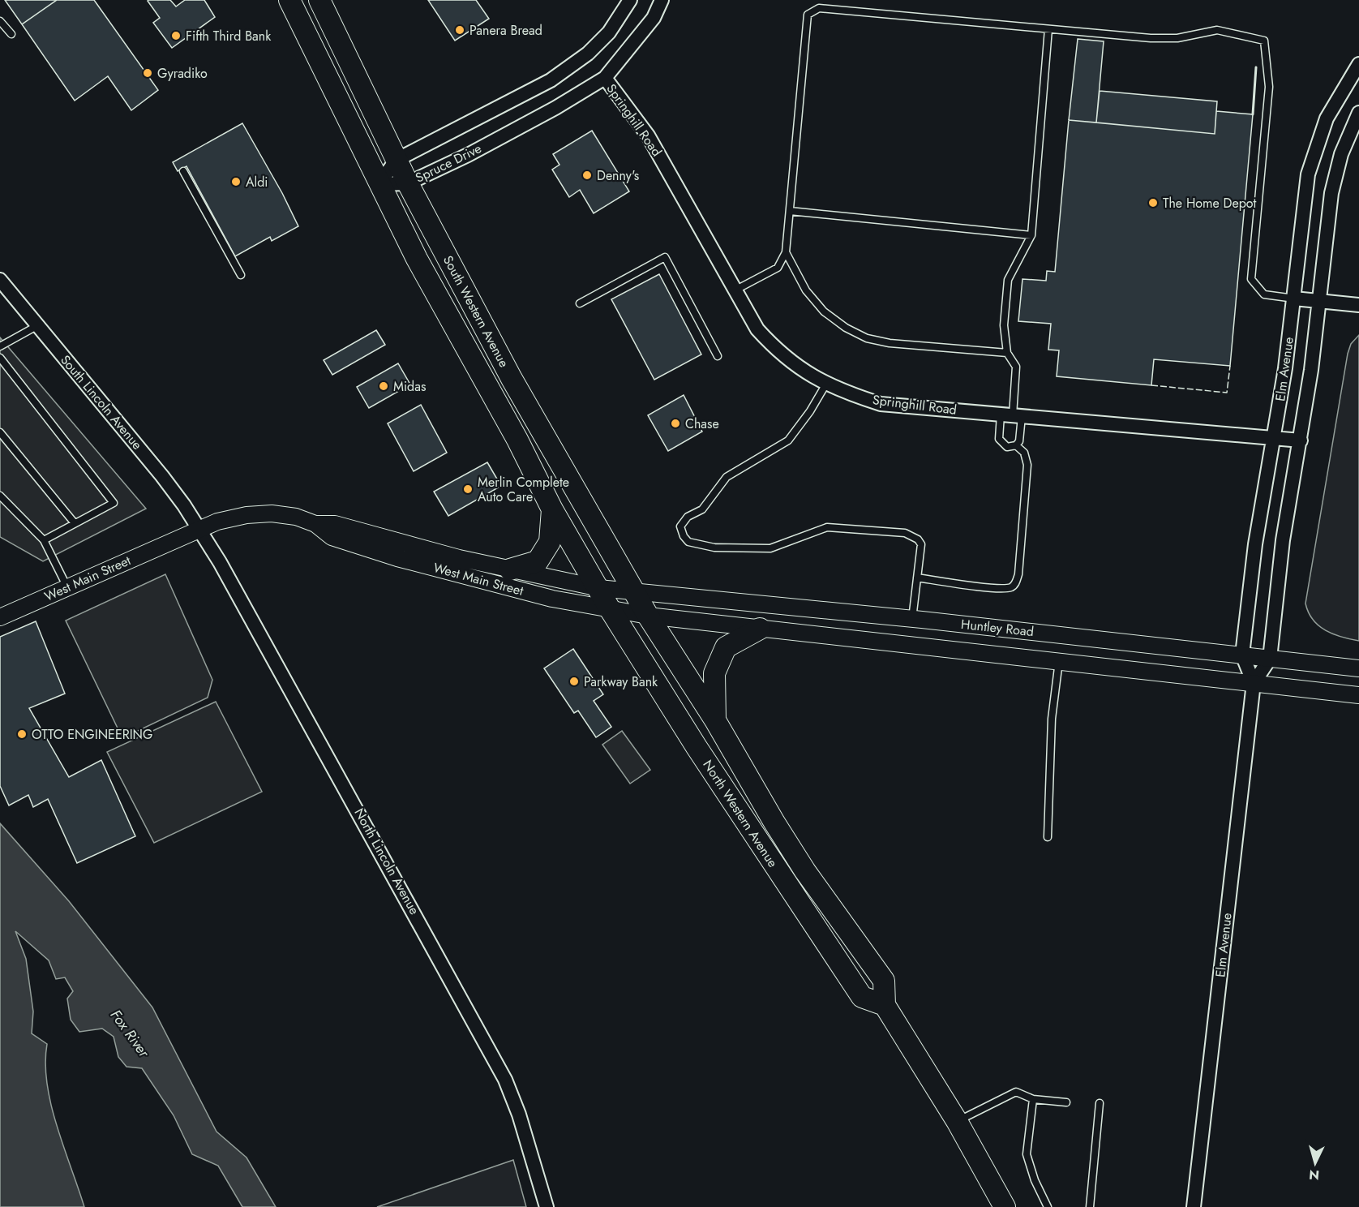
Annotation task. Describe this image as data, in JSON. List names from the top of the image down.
{
  "streets": {
    "main road": ["South Western Avenue", "North Western Avenue"],
    "street": [
      "Springhill Road",
      "Spruce Drive",
      "Elm Avenue",
      "South Lincoln Avenue",
      "West Main Street",
      "Huntley Road",
      "North Lincoln Avenue"
    ]
  },
  "crossings": [
    ["Springhill Road", "Spruce Drive"],
    ["Springhill Road", "Elm Avenue"],
    ["Spruce Drive", "South Western Avenue"],
    ["South Western Avenue", "West Main Street"],
    ["South Western Avenue", "Huntley Road"],
    ["South Western Avenue", "North Western Avenue"],
    ["Elm Avenue", "Huntley Road"],
    ["South Lincoln Avenue", "West Main Street"],
    ["South Lincoln Avenue", "North Lincoln Avenue"],
    ["West Main Street", "Huntley Road"],
    ["West Main Street", "North Western Avenue"],
    ["West Main Street", "North Lincoln Avenue"],
    ["Huntley Road", "North Western Avenue"]
  ],
  "water": ["Fox River"],
  "places": [
    "Panera Bread",
    "Fifth Third Bank",
    "Gyradiko",
    "Denny's",
    "Aldi",
    "The Home Depot",
    "Midas",
    "Chase",
    "Merlin Complete Auto Care",
    "Parkway Bank",
    "OTTO ENGINEERING"
  ],
  "north": "bottom"
}
